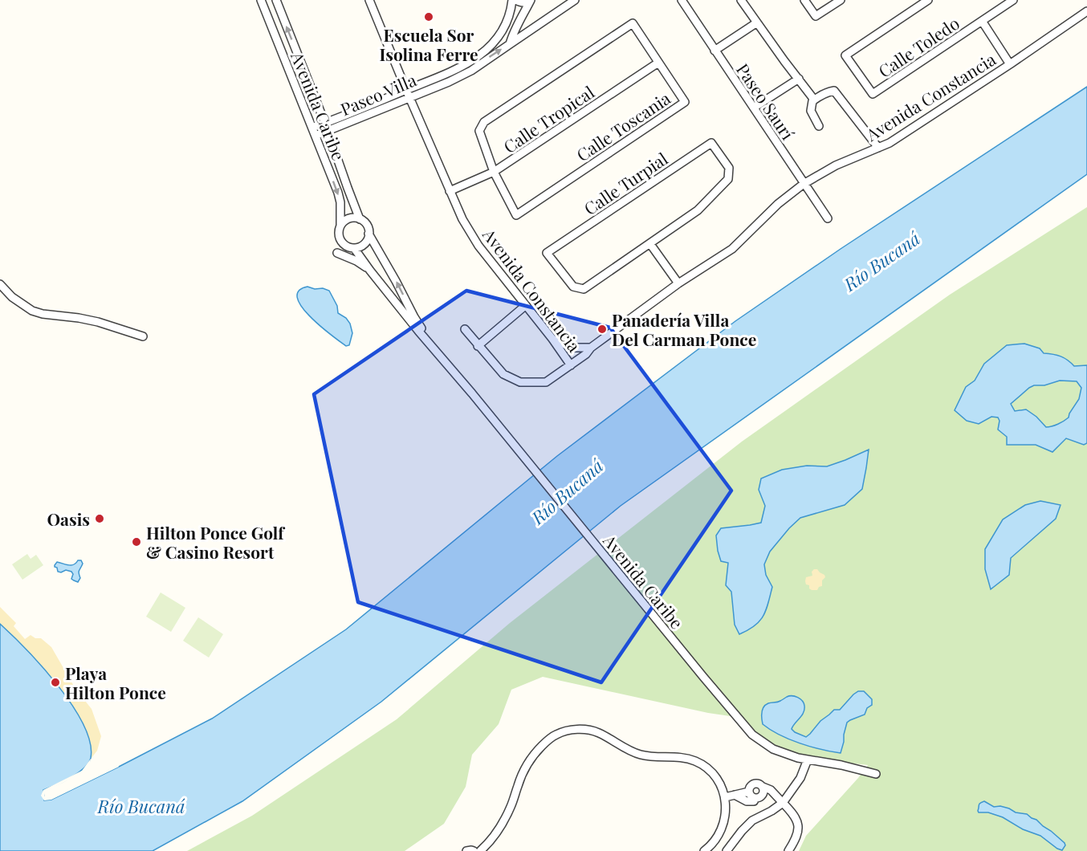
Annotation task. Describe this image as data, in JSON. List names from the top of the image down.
{
  "streets": {
    "street": [
      "Calle Toledo",
      "Paseo Villa",
      "Avenida Constancia",
      "Paseo Saurí",
      "Avenida Caribe",
      "Calle Tropical",
      "Calle Toscania",
      "Calle Turpial"
    ]
  },
  "crossings": [
    ["Calle Toledo", "Avenida Constancia"],
    ["Paseo Villa", "Avenida Constancia"],
    ["Paseo Villa", "Avenida Caribe"],
    ["Avenida Constancia", "Paseo Saurí"],
    ["Avenida Constancia", "Calle Tropical"],
    ["Calle Tropical", "Calle Toscania"]
  ],
  "water": ["Río Bucaná"],
  "places": [
    "Escuela Sor Isolina Ferre",
    "Panadería Villa Del Carman Ponce",
    "Oasis",
    "Hilton Ponce Golf & Casino Resort",
    "Playa Hilton Ponce"
  ]
}
